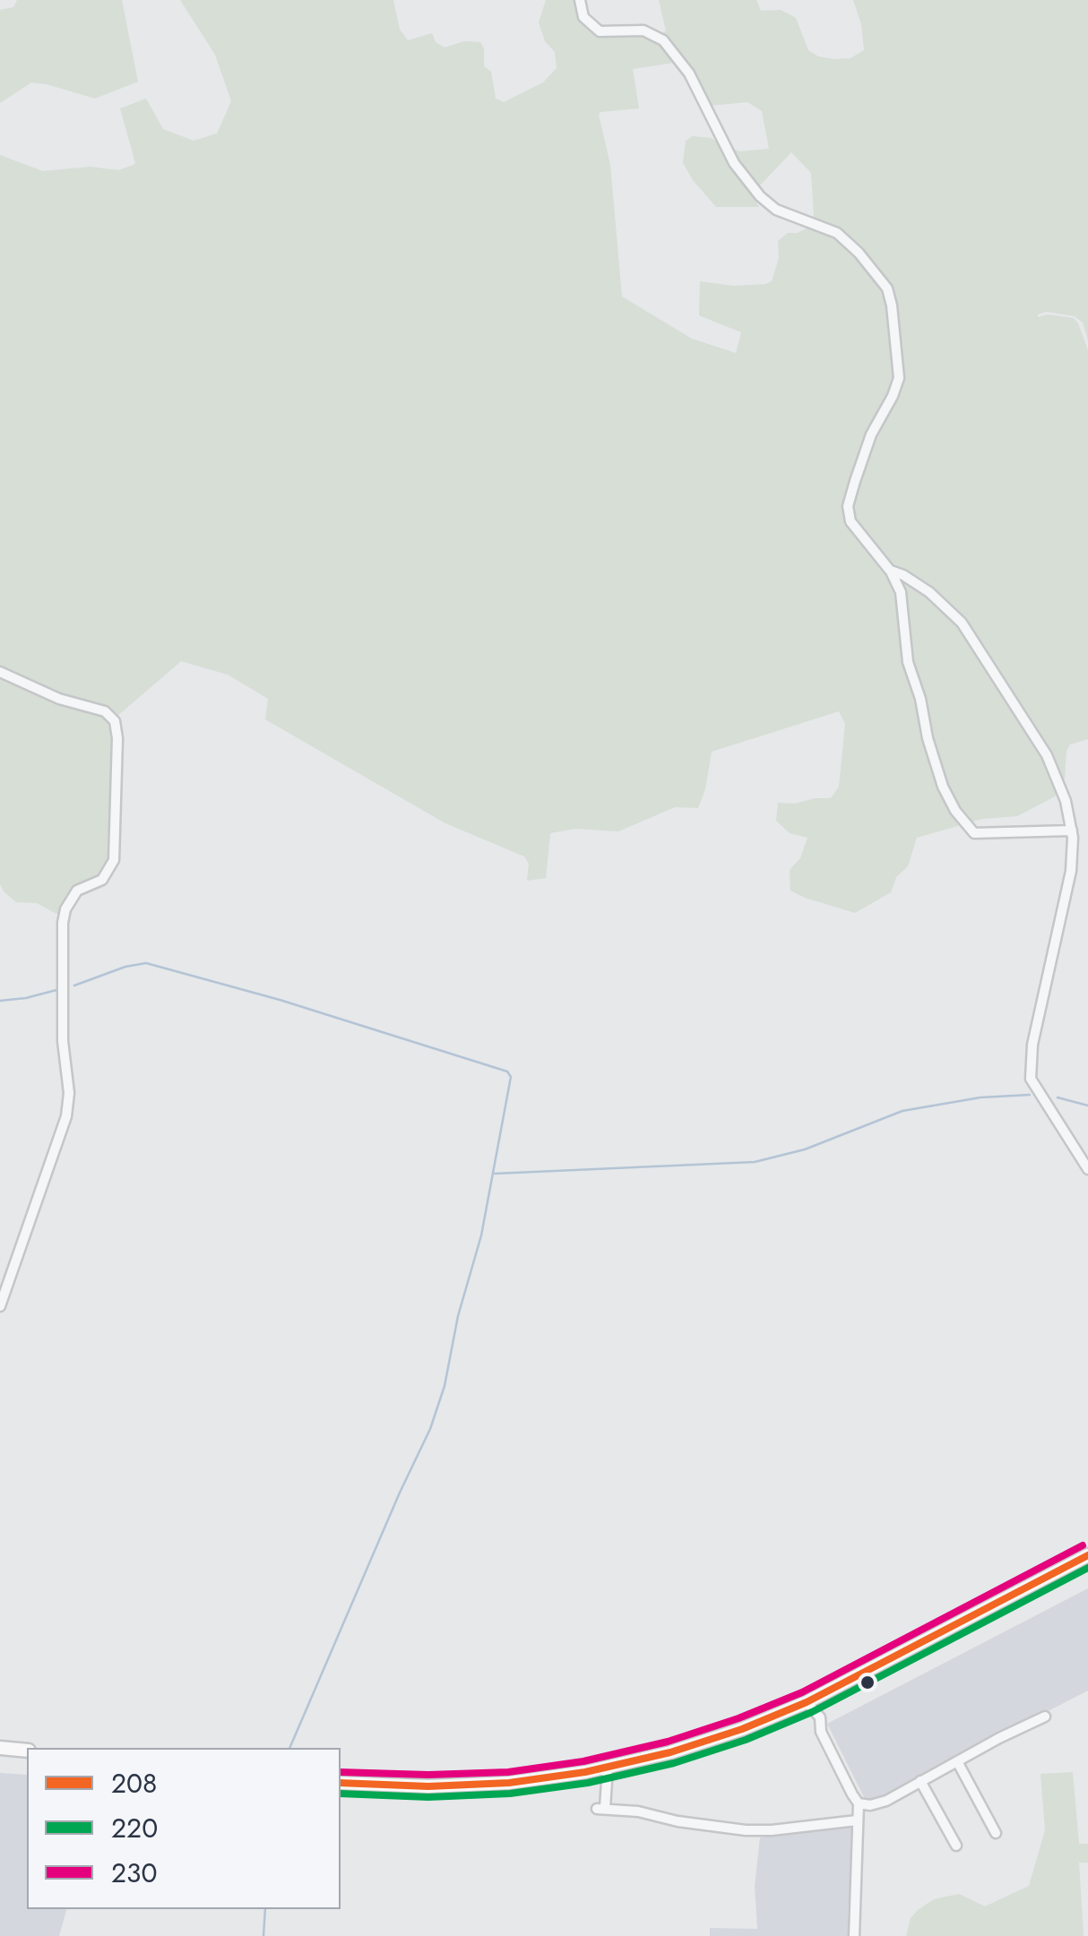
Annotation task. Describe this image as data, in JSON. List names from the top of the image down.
{
  "lines": ["transit line 230", "transit line 208", "transit line 220"],
  "legend": ["208", "220", "230"]
}
